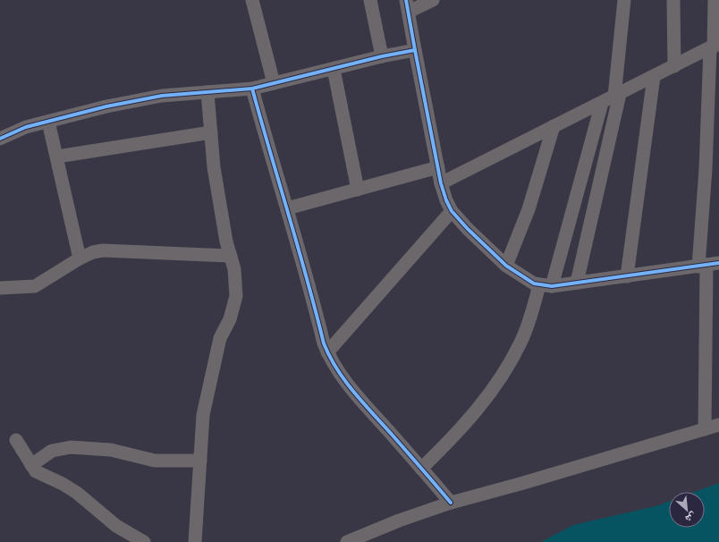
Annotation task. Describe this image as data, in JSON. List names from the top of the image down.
{
  "north": "bottom right"
}
